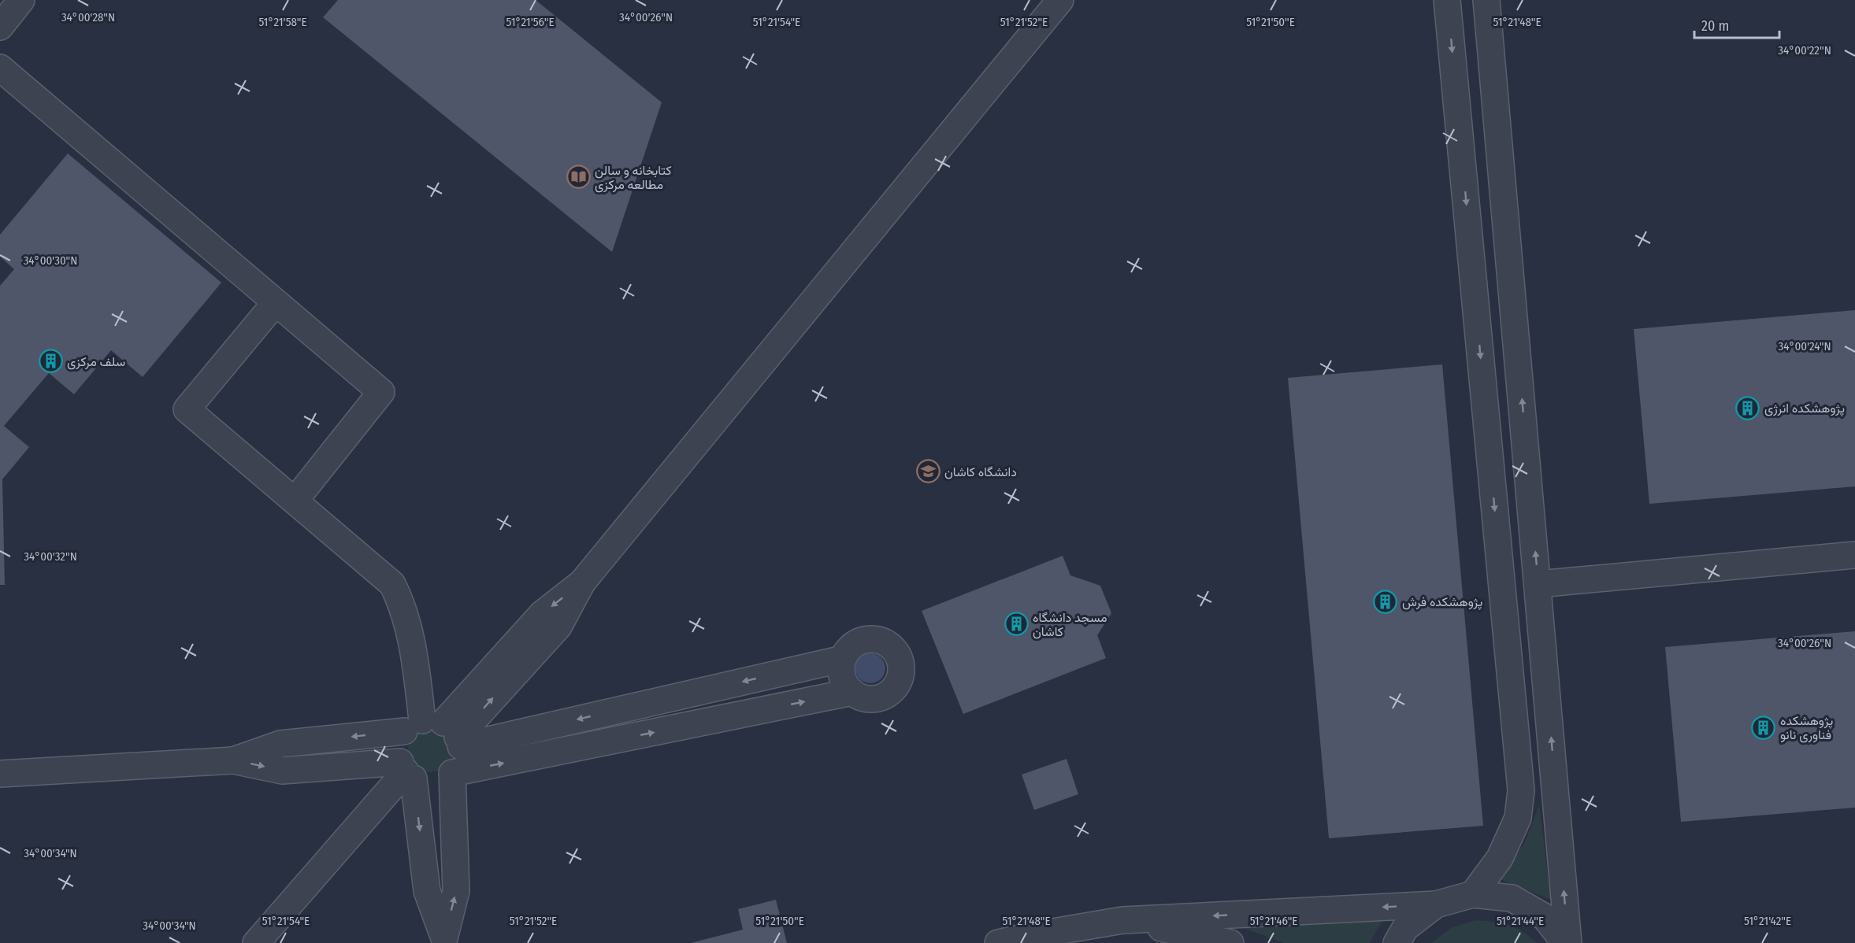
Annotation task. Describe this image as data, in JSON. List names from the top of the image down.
{
  "places": {
    "library": ["کتابخانه و سالن مطالعه مرکزی"],
    "building": [
      "سلف مرکزی",
      "پژوهشکده انرژی",
      "پژوهشکده فرش",
      "مسجد دانشگاه کاشان",
      "پژوهشکده فناوری نانو"
    ],
    "school or university": ["دانشگاه کاشان"]
  },
  "scale_bar": "20 m",
  "coordinates": [
    "34°00'28\"N",
    "34°00'26\"N",
    "51°21'58\"E",
    "51°21'56\"E",
    "51°21'54\"E",
    "51°21'52\"E",
    "51°21'50\"E",
    "51°21'48\"E",
    "34°00'22\"N",
    "34°00'30\"N",
    "34°00'24\"N",
    "34°00'32\"N",
    "34°00'34\"N",
    "51°21'46\"E",
    "51°21'44\"E",
    "51°21'42\"E"
  ]
}
